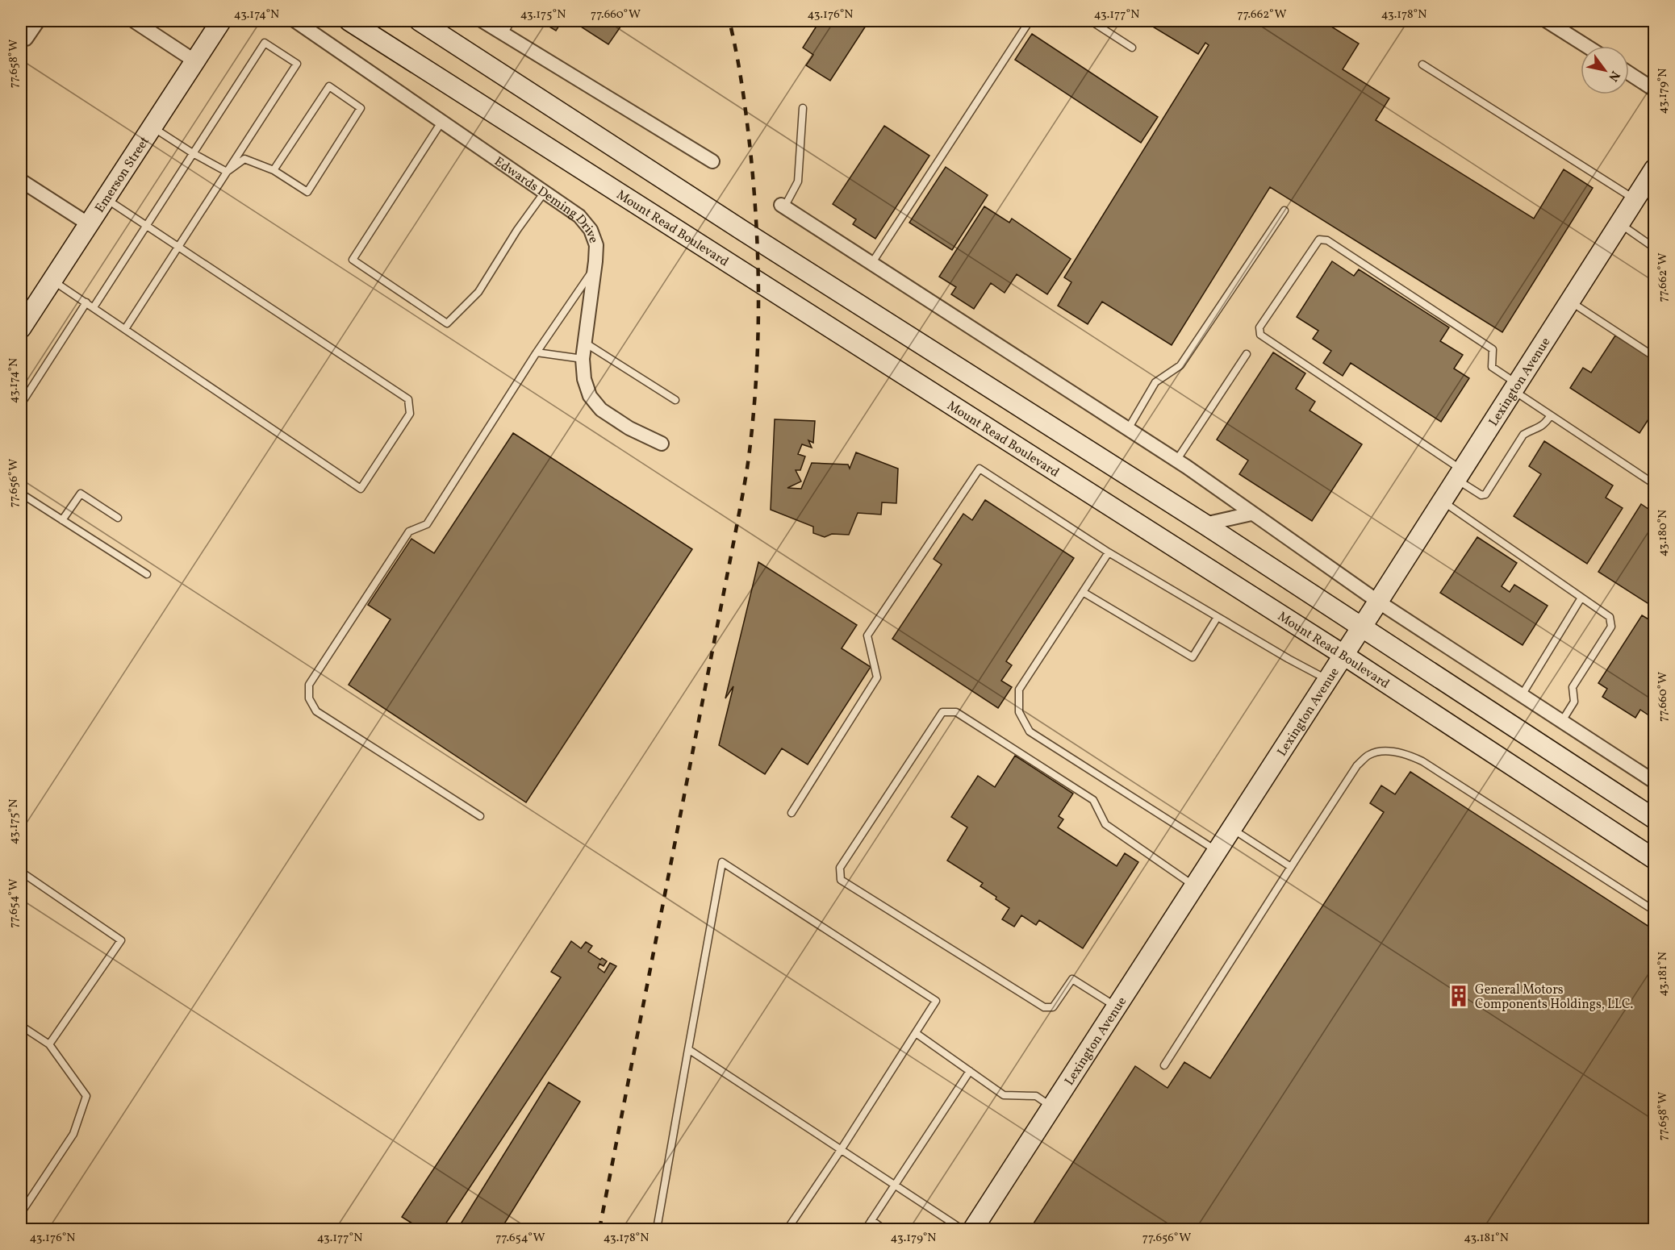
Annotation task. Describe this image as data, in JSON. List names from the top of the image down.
{
  "streets": {
    "main road": ["Emerson Street", "Mount Read Boulevard", "Lexington Avenue"],
    "street": ["Edwards Deming Drive"]
  },
  "crossings": [
    ["Mount Read Boulevard", "Lexington Avenue"]
  ],
  "places": {
    "building": ["General Motors Components Holdings, LLC."]
  },
  "north": "bottom right",
  "coordinates": [
    "43.174°N",
    "43.175°N",
    "77.660°W",
    "43.176°N",
    "43.177°N",
    "77.662°W",
    "43.178°N",
    "77.658°W",
    "43.179°N",
    "77.656°W",
    "43.180°N",
    "77.654°W",
    "43.181°N"
  ]
}
